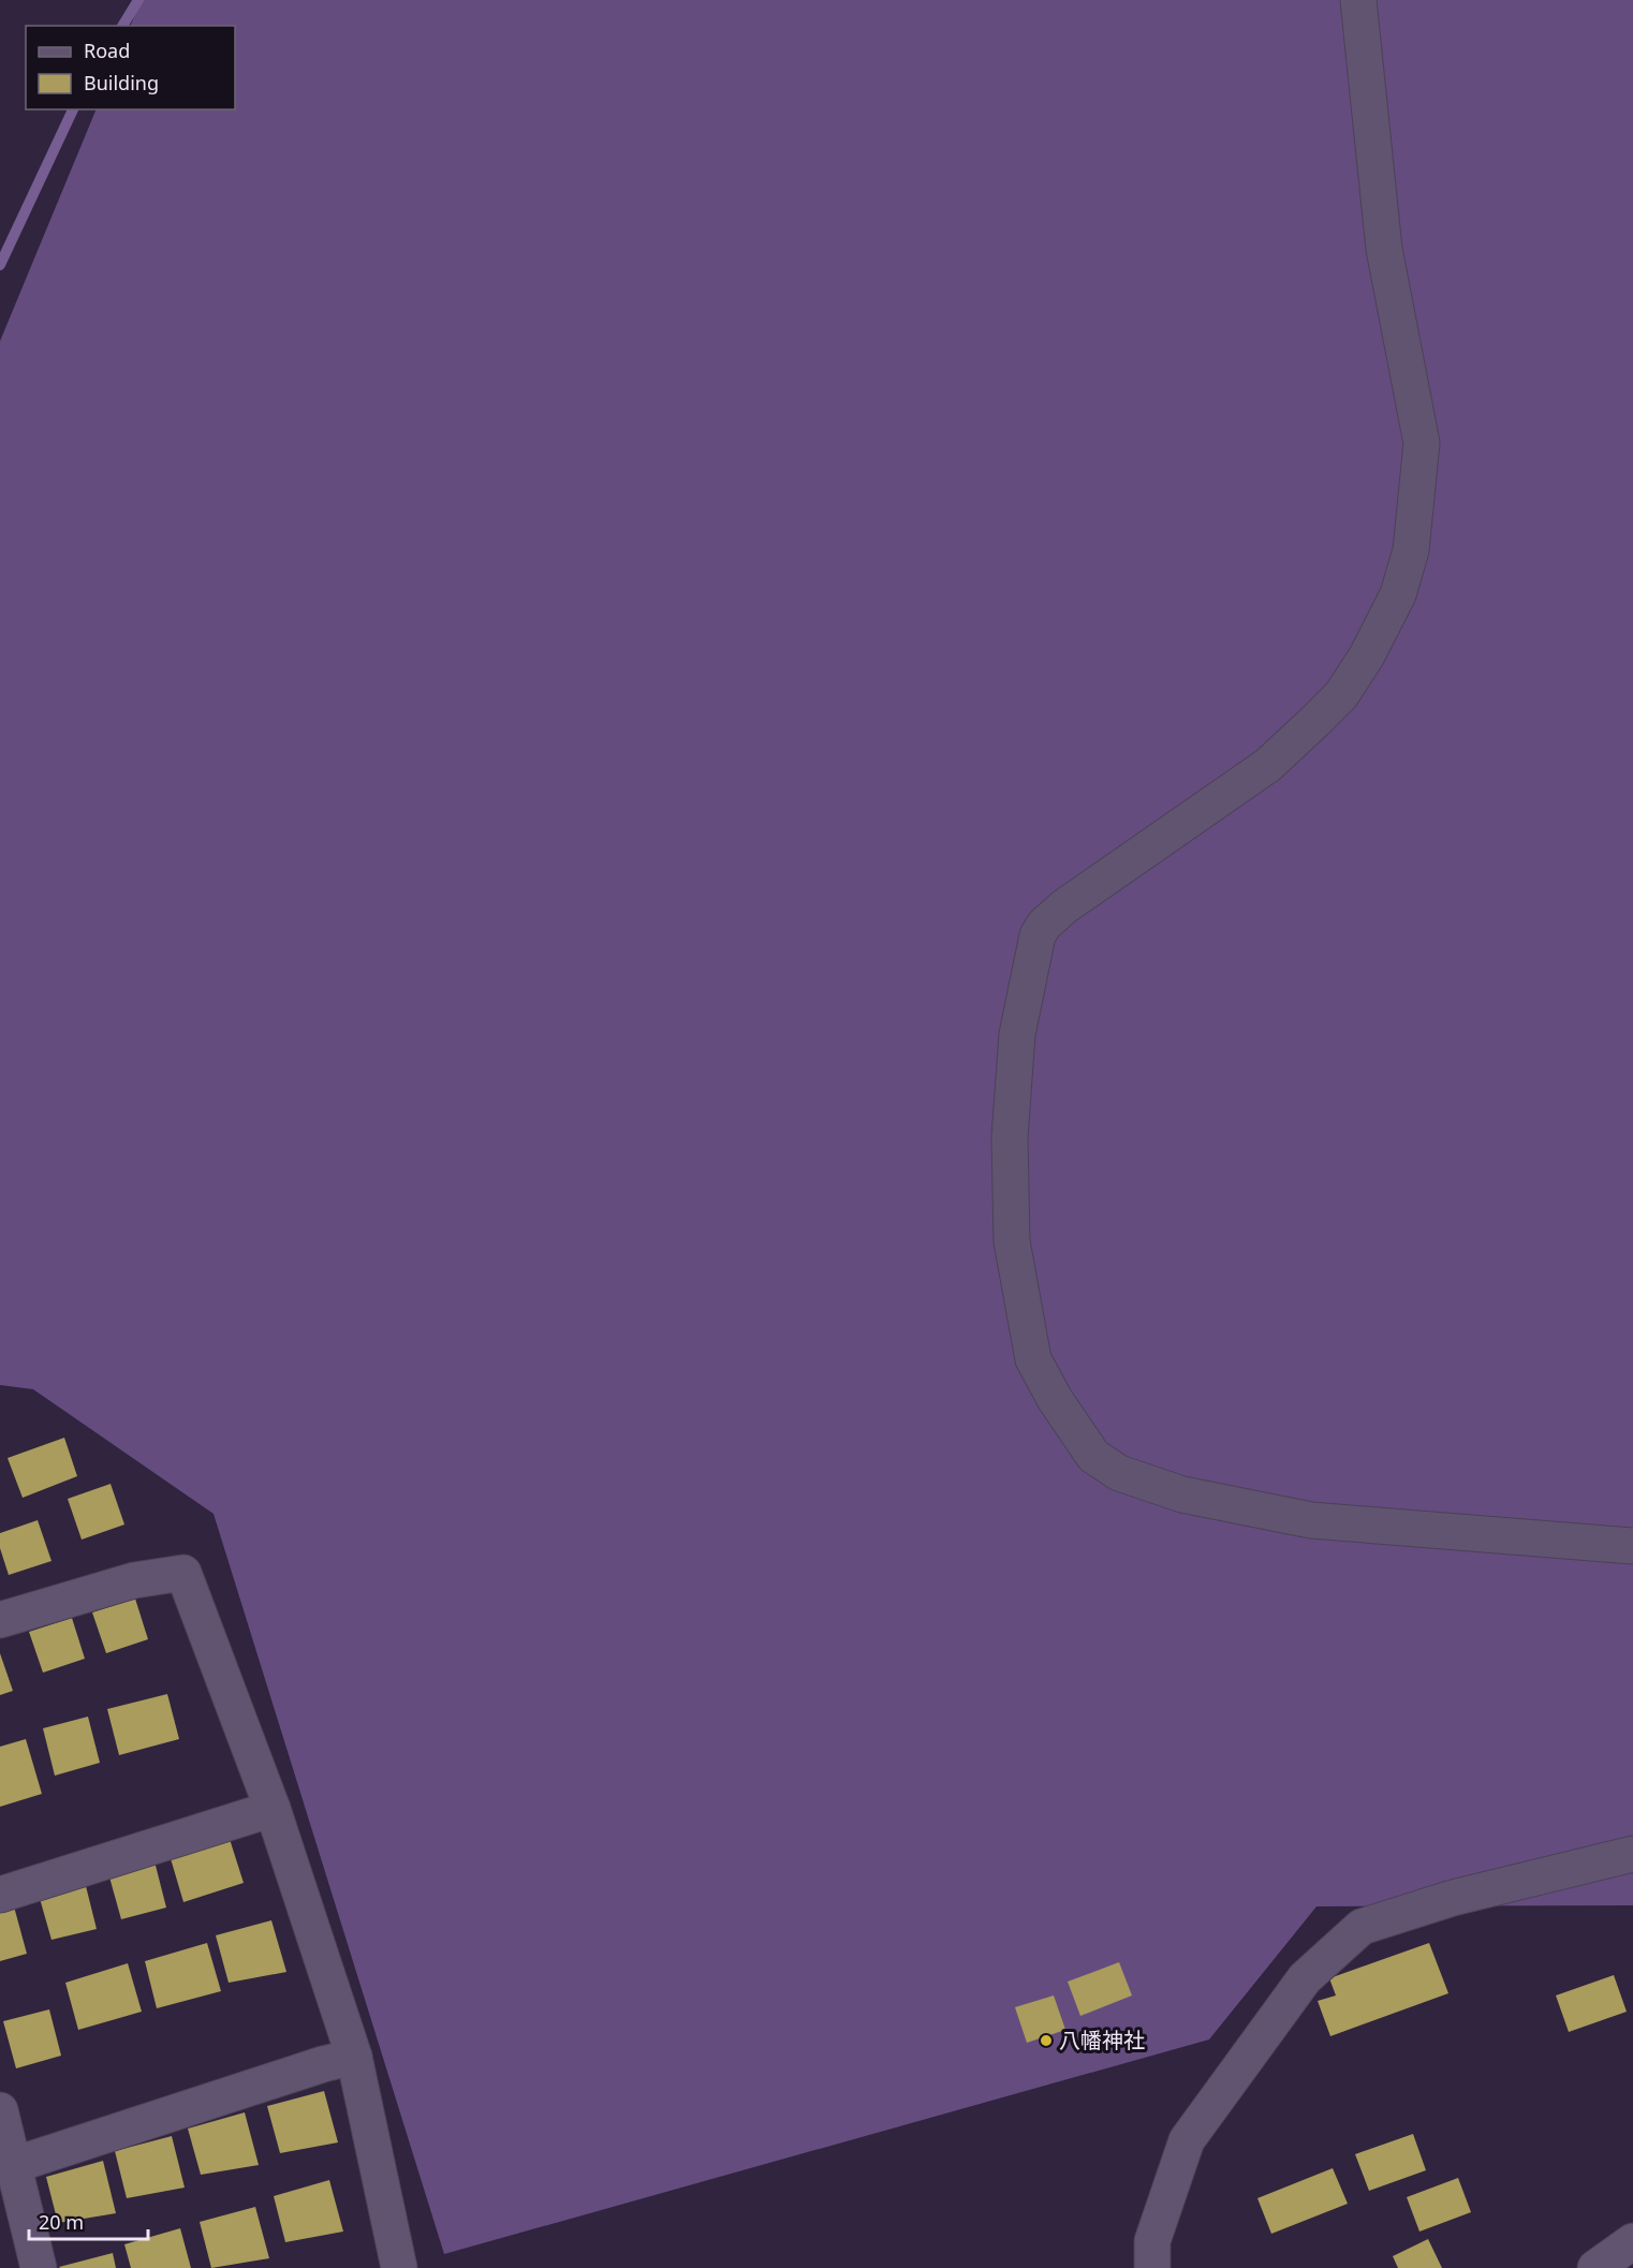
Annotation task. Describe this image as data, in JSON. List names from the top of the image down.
{
  "places": ["八幡神社"],
  "legend": ["Road", "Building"],
  "scale_bar": "20 m"
}
